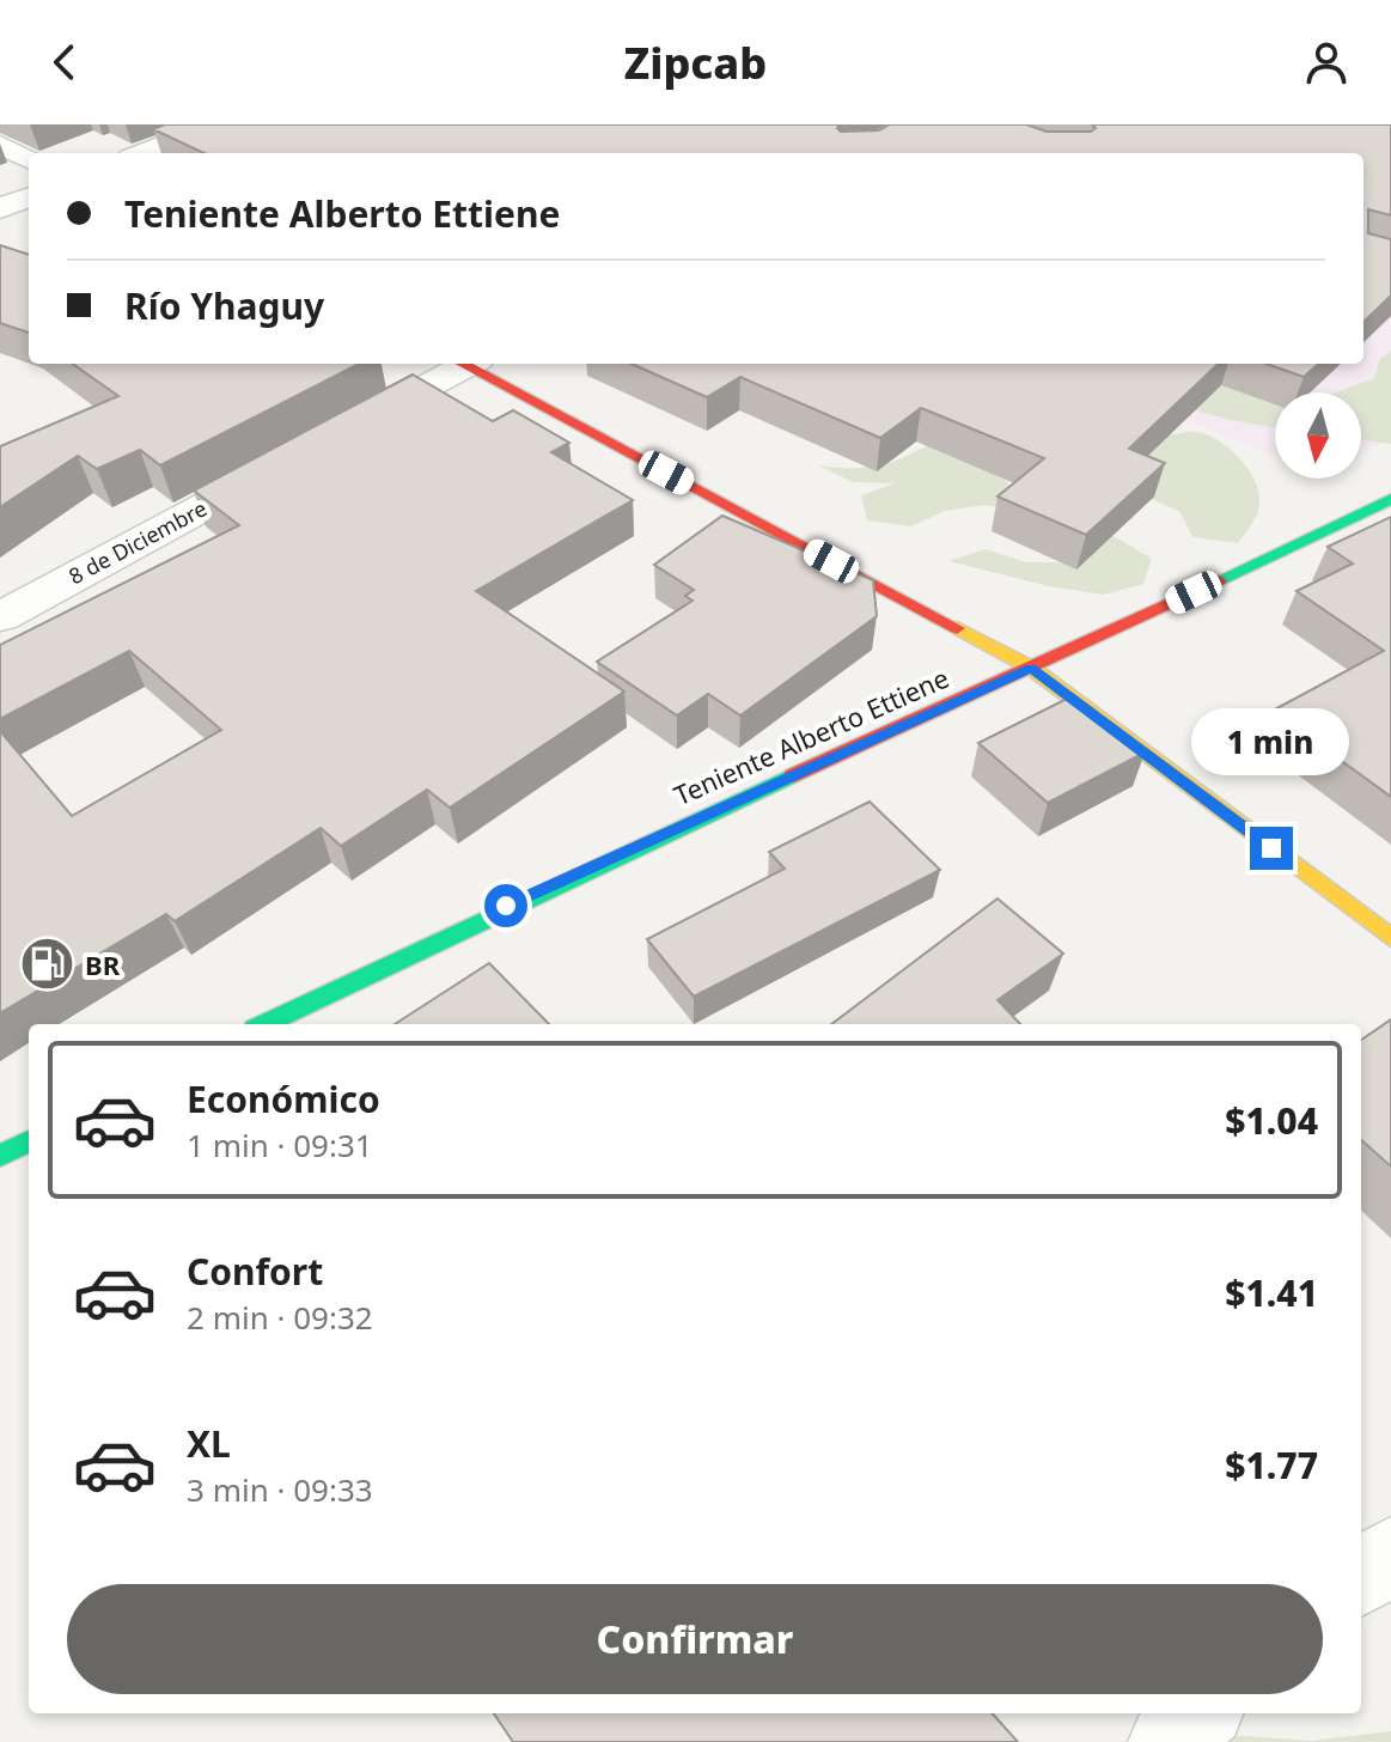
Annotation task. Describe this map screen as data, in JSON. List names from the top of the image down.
{
  "streets": {
    "main road": ["Teniente Alberto Ettiene"],
    "street": ["8 de Diciembre"]
  },
  "places": {
    "fuel station": ["BR"]
  },
  "north": "bottom",
  "page": {
    "header": "Zipcab",
    "banner": ["Teniente Alberto Ettiene", "Río Yhaguy"],
    "bubble": "1 min",
    "list": [
      {
        "name": "Económico",
        "note": "1 min · 09:31",
        "value": "$1.04"
      },
      {
        "name": "Confort",
        "note": "2 min · 09:32",
        "value": "$1.41"
      },
      {
        "name": "XL",
        "note": "3 min · 09:33",
        "value": "$1.77"
      }
    ],
    "buttons": "Confirmar"
  }
}
